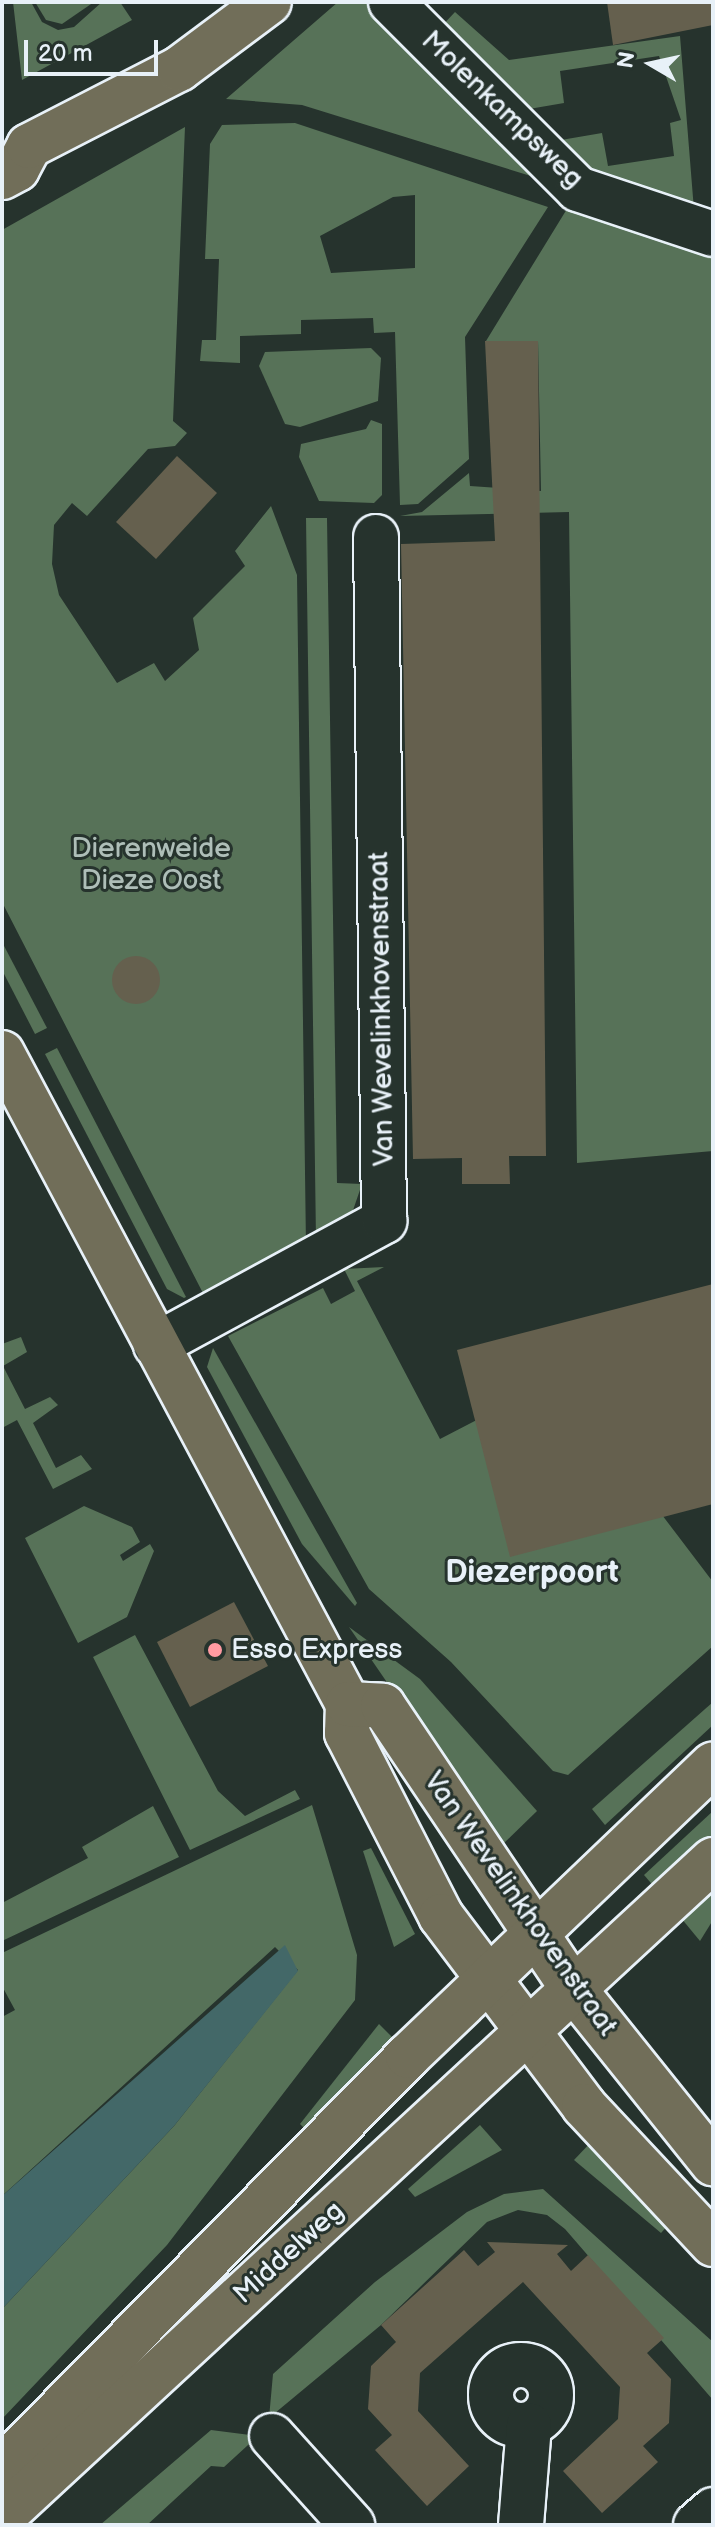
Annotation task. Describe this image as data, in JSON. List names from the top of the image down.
{
  "streets": {
    "main road": ["Van Wevelinkhovenstraat", "Middelweg"],
    "street": ["Molenkampsweg"]
  },
  "crossings": [
    ["Van Wevelinkhovenstraat", "Middelweg"]
  ],
  "districts": ["Diezerpoort"],
  "parks": ["Dierenweide Dieze Oost"],
  "places": ["Esso Express"],
  "scale_bar": "20 m",
  "north": "left"
}
